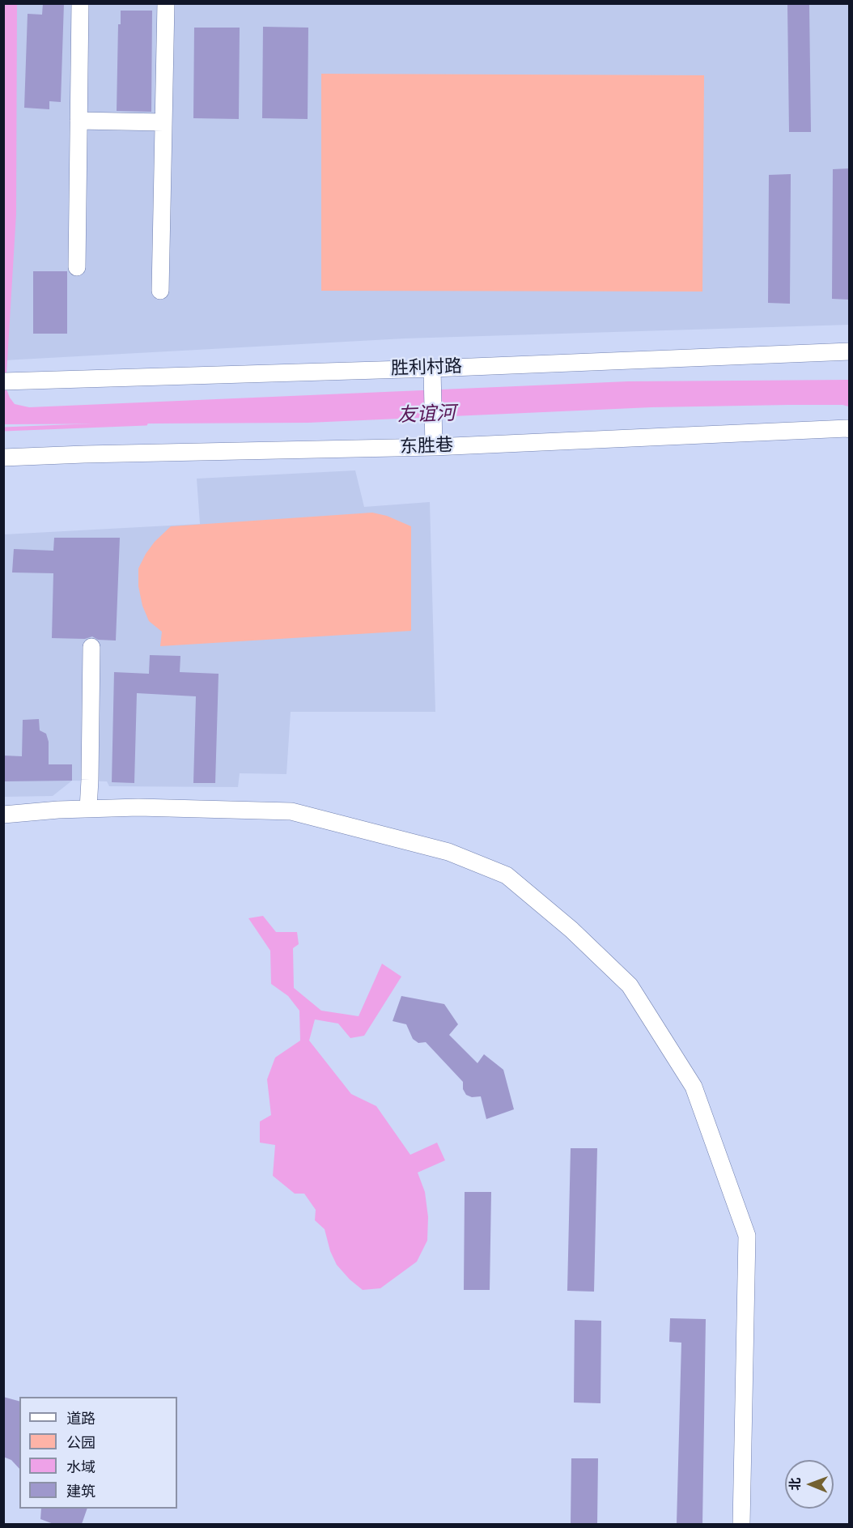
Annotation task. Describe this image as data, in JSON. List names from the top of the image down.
{
  "streets": {
    "street": ["胜利村路", "东胜巷"]
  },
  "water": ["友谊河"],
  "legend": [
    "道路",
    "公园",
    "水域",
    "建筑"
  ],
  "north": "left"
}
